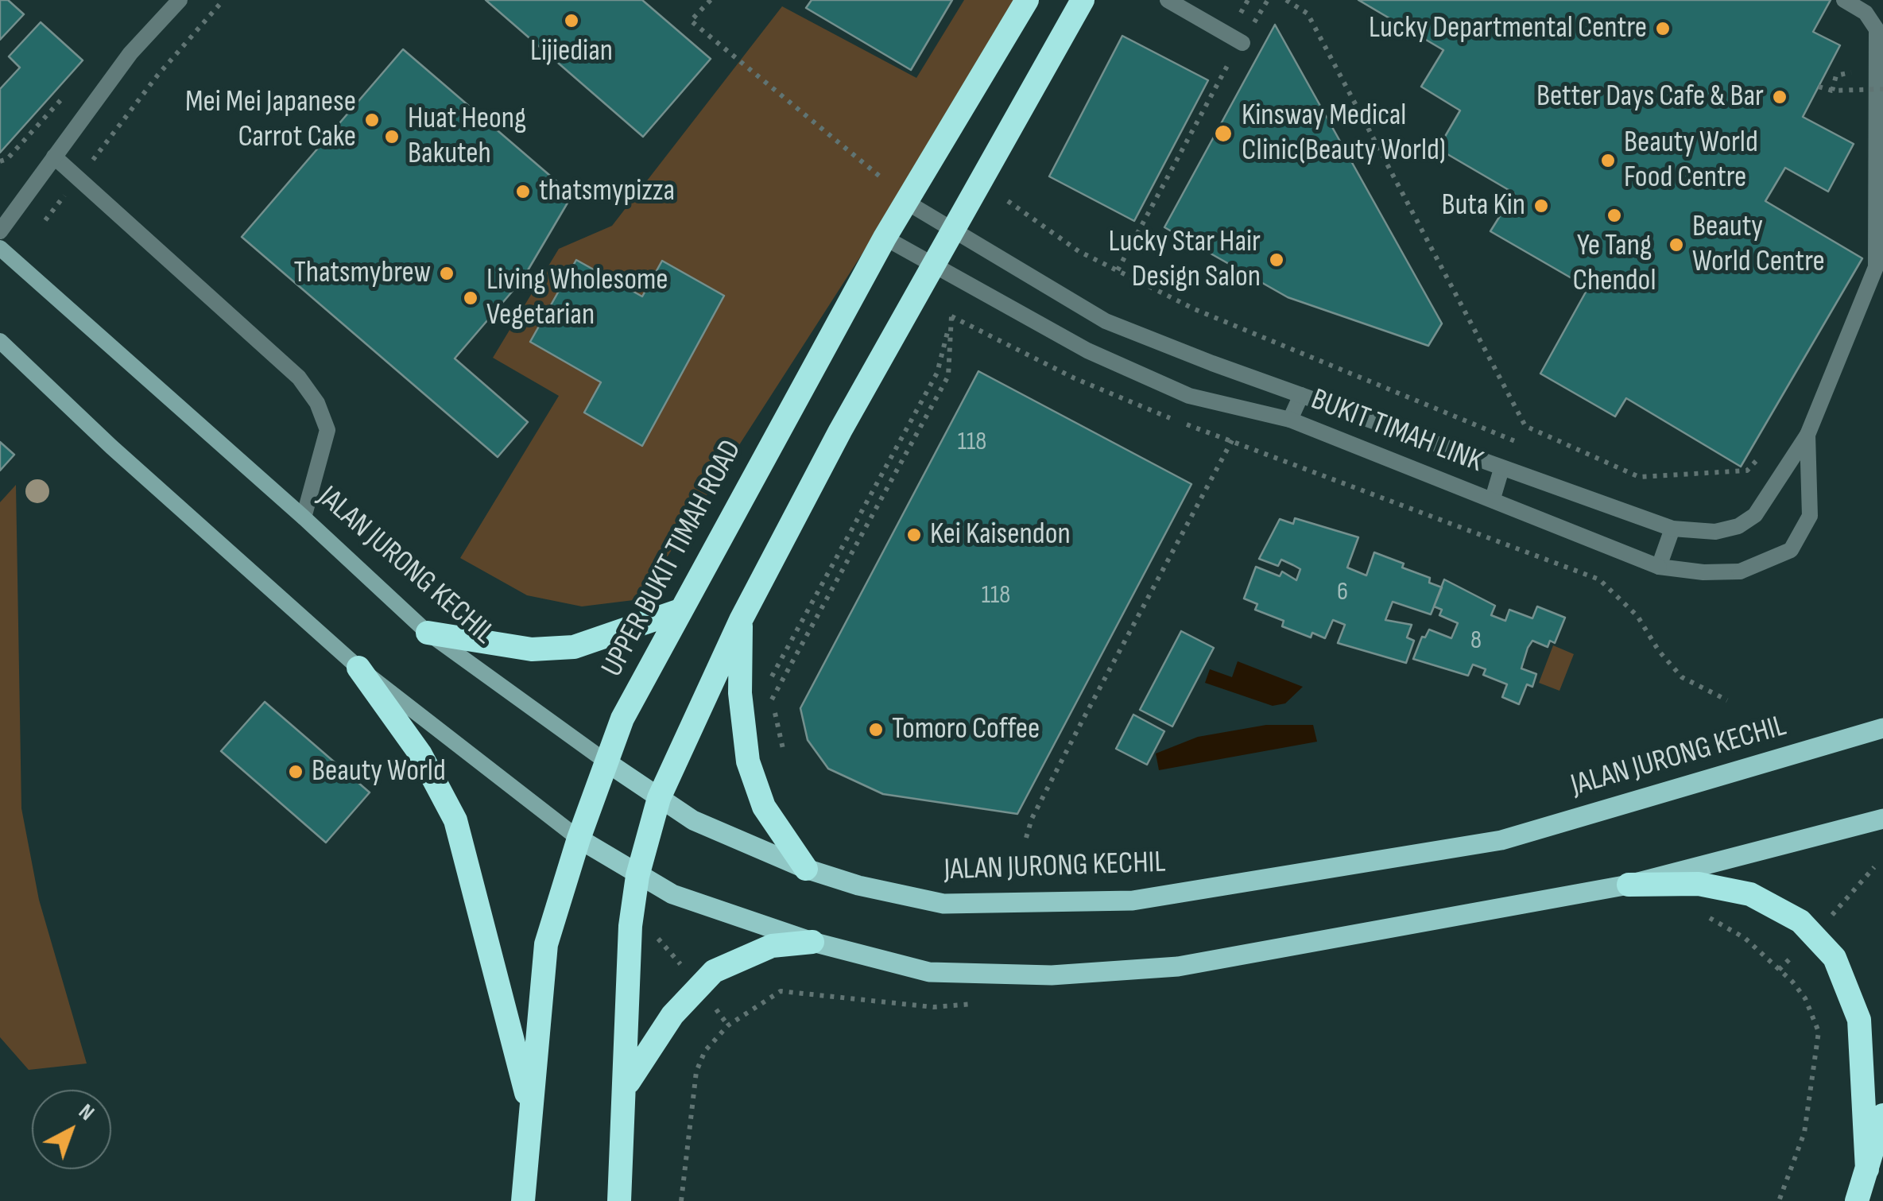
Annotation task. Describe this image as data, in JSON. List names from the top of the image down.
{
  "streets": {
    "highway": ["UPPER BUKIT TIMAH ROAD"],
    "main road": ["JALAN JURONG KECHIL"],
    "street": ["BUKIT TIMAH LINK"]
  },
  "crossings": [
    ["BUKIT TIMAH LINK", "UPPER BUKIT TIMAH ROAD"],
    ["UPPER BUKIT TIMAH ROAD", "JALAN JURONG KECHIL"]
  ],
  "places": [
    "Lijiedian",
    "Lucky Departmental Centre",
    "Better Days Cafe & Bar",
    "Mei Mei Japanese Carrot Cake",
    "Kinsway Medical Clinic(Beauty World)",
    "Huat Heong Bakuteh",
    "Beauty World Food Centre",
    "thatsmypizza",
    "Buta Kin",
    "Ye Tang Chendol",
    "Beauty World Centre",
    "Lucky Star Hair Design Salon",
    "Thatsmybrew",
    "Living Wholesome Vegetarian",
    "Kei Kaisendon",
    "Tomoro Coffee",
    "Beauty World"
  ],
  "house_numbers": [
    "118",
    "6",
    "118",
    "8"
  ],
  "north": "top right"
}
